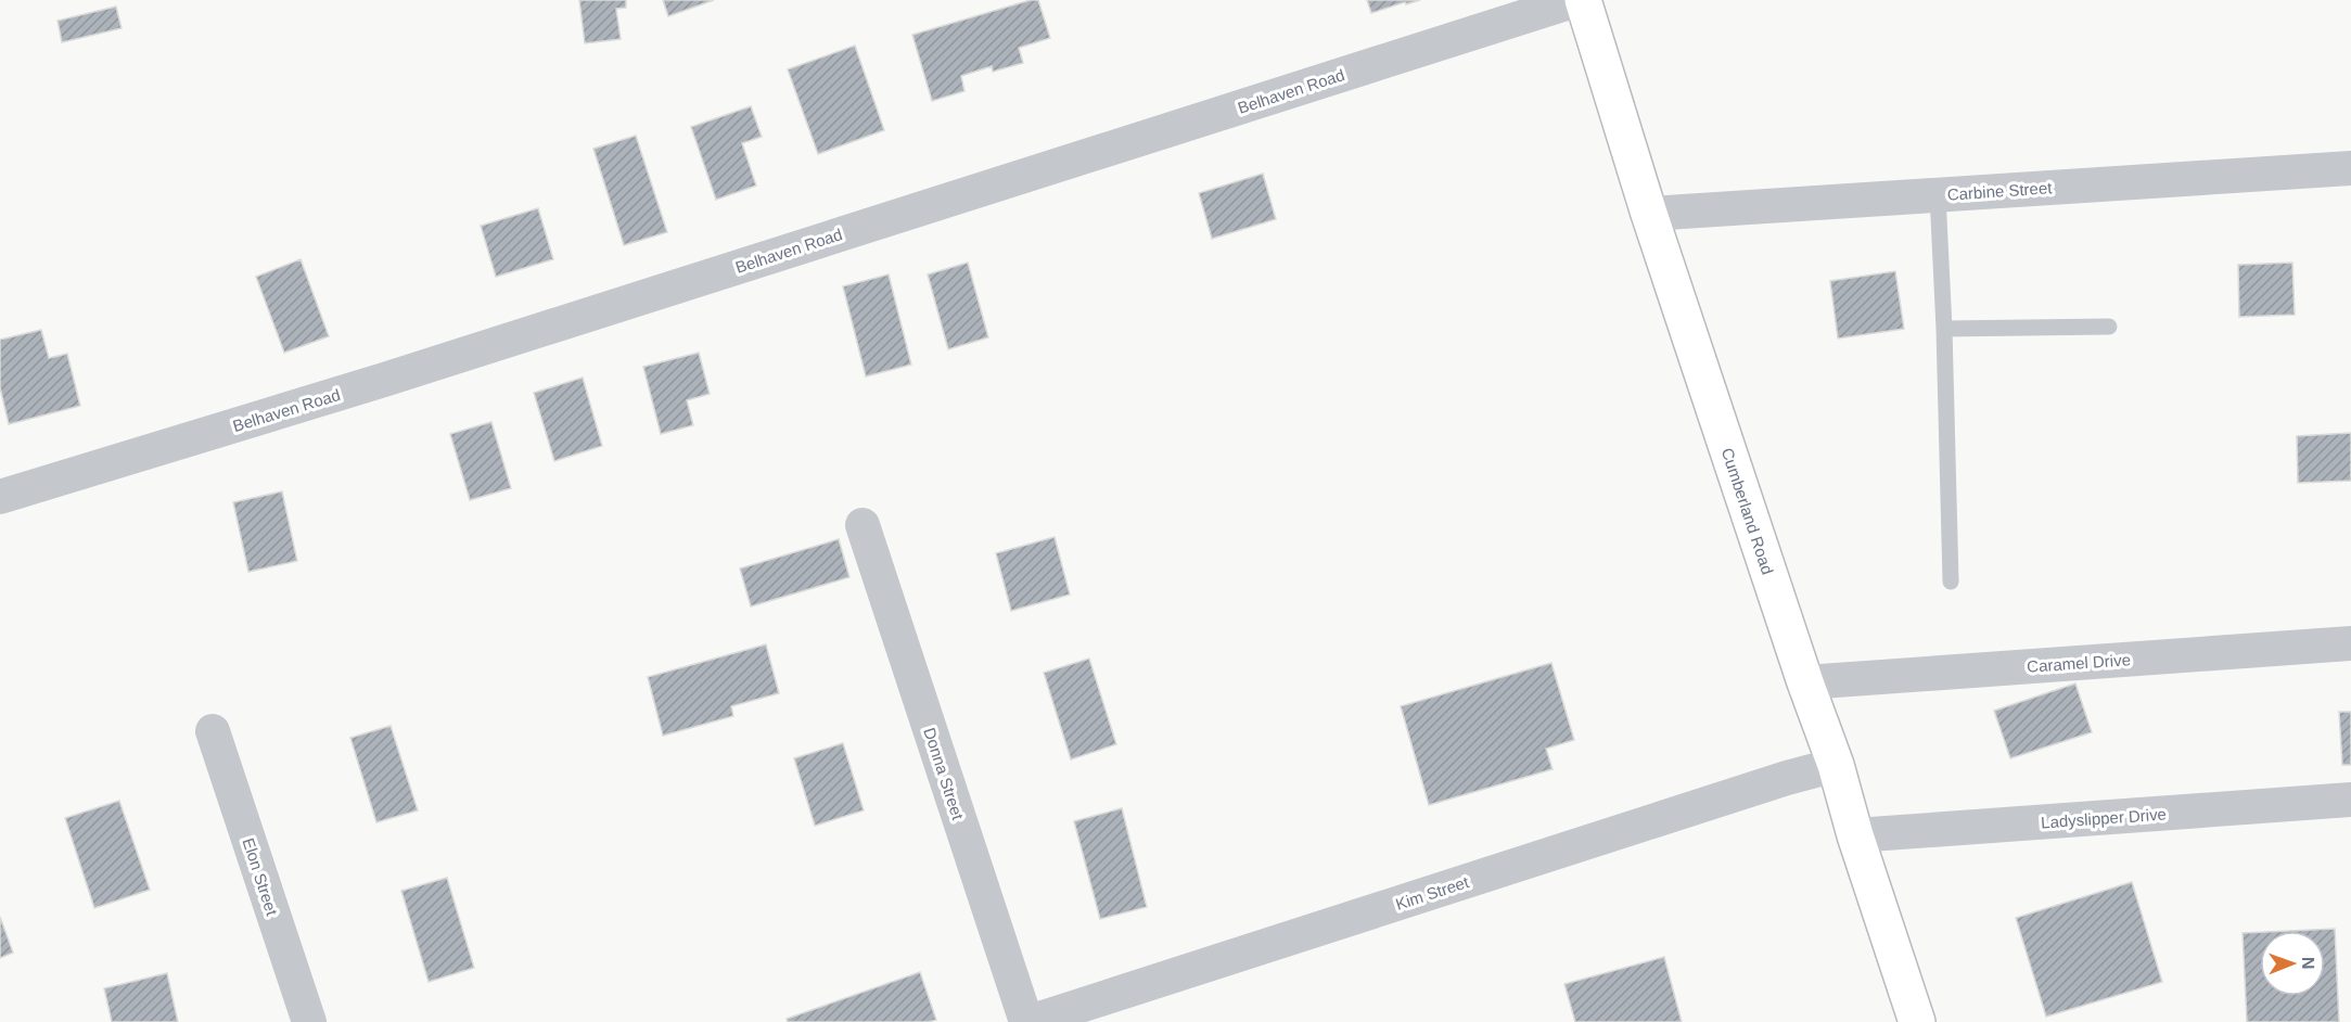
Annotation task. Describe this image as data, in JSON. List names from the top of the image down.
{
  "streets": {
    "main road": ["Cumberland Road"],
    "street": [
      "Belhaven Road",
      "Carbine Street",
      "Caramel Drive",
      "Donna Street",
      "Ladyslipper Drive",
      "Elon Street",
      "Kim Street"
    ]
  },
  "crossings": [
    ["Carbine Street", "Cumberland Road"],
    ["Cumberland Road", "Caramel Drive"],
    ["Cumberland Road", "Ladyslipper Drive"],
    ["Cumberland Road", "Kim Street"],
    ["Donna Street", "Kim Street"]
  ],
  "north": "right"
}
